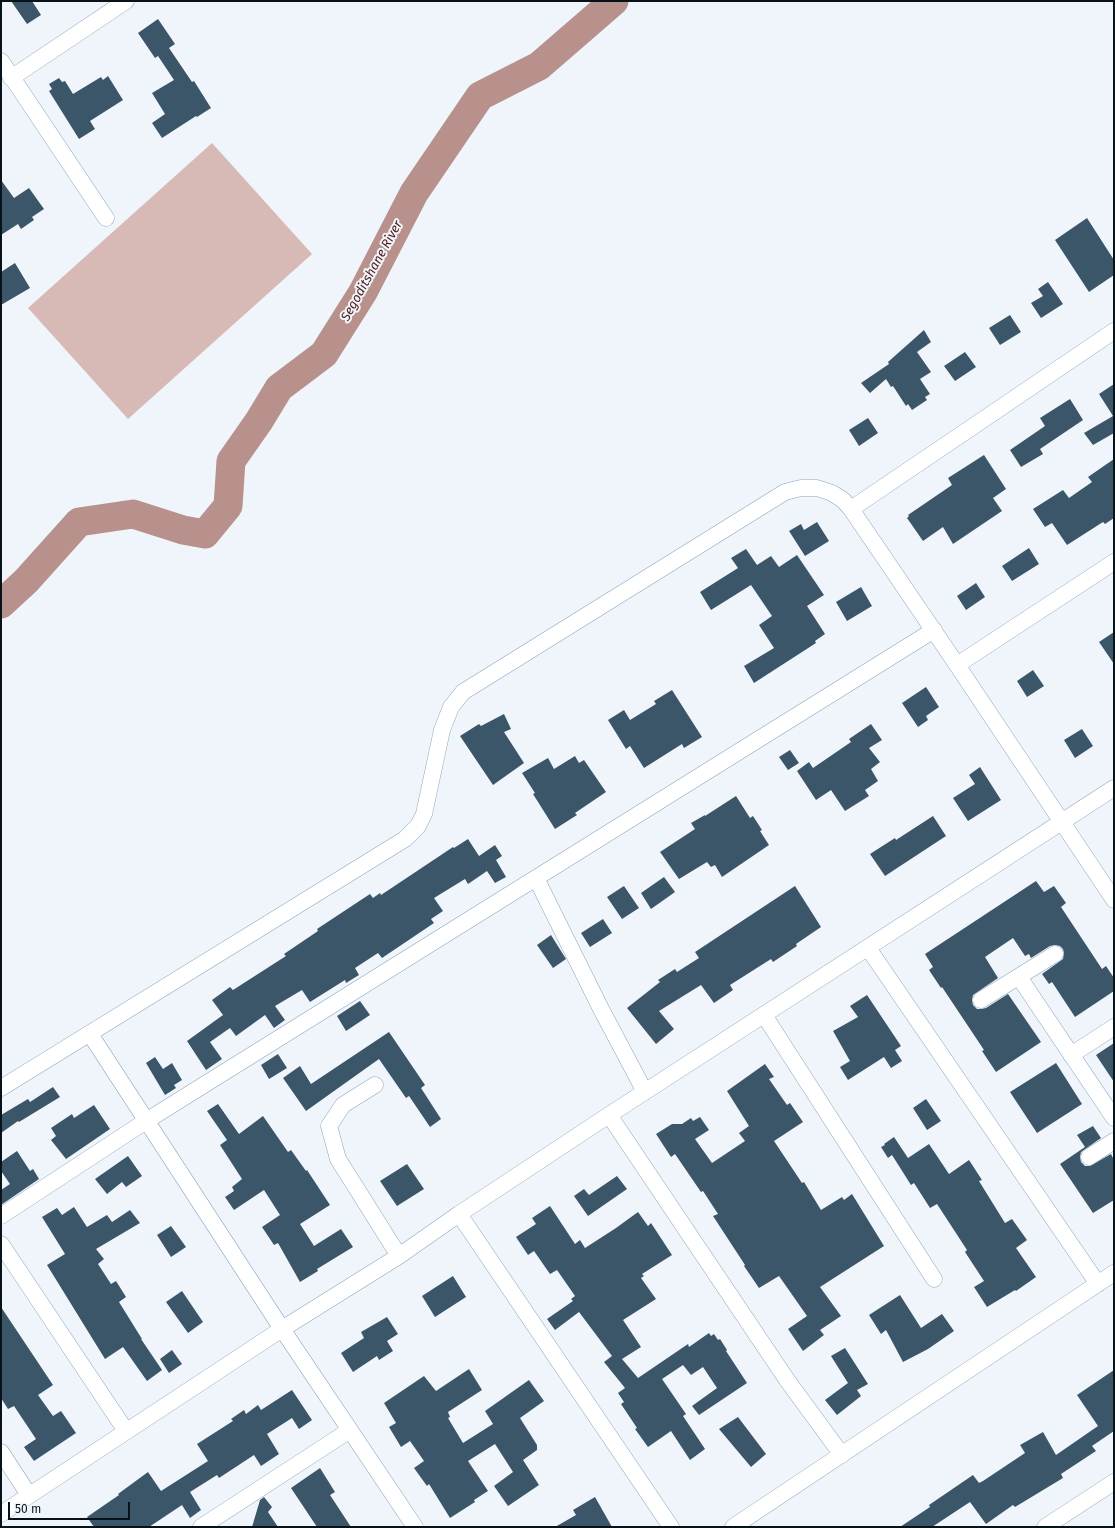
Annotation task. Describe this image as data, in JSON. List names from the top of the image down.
{
  "water": ["Segoditshane River"],
  "scale_bar": "50 m"
}
